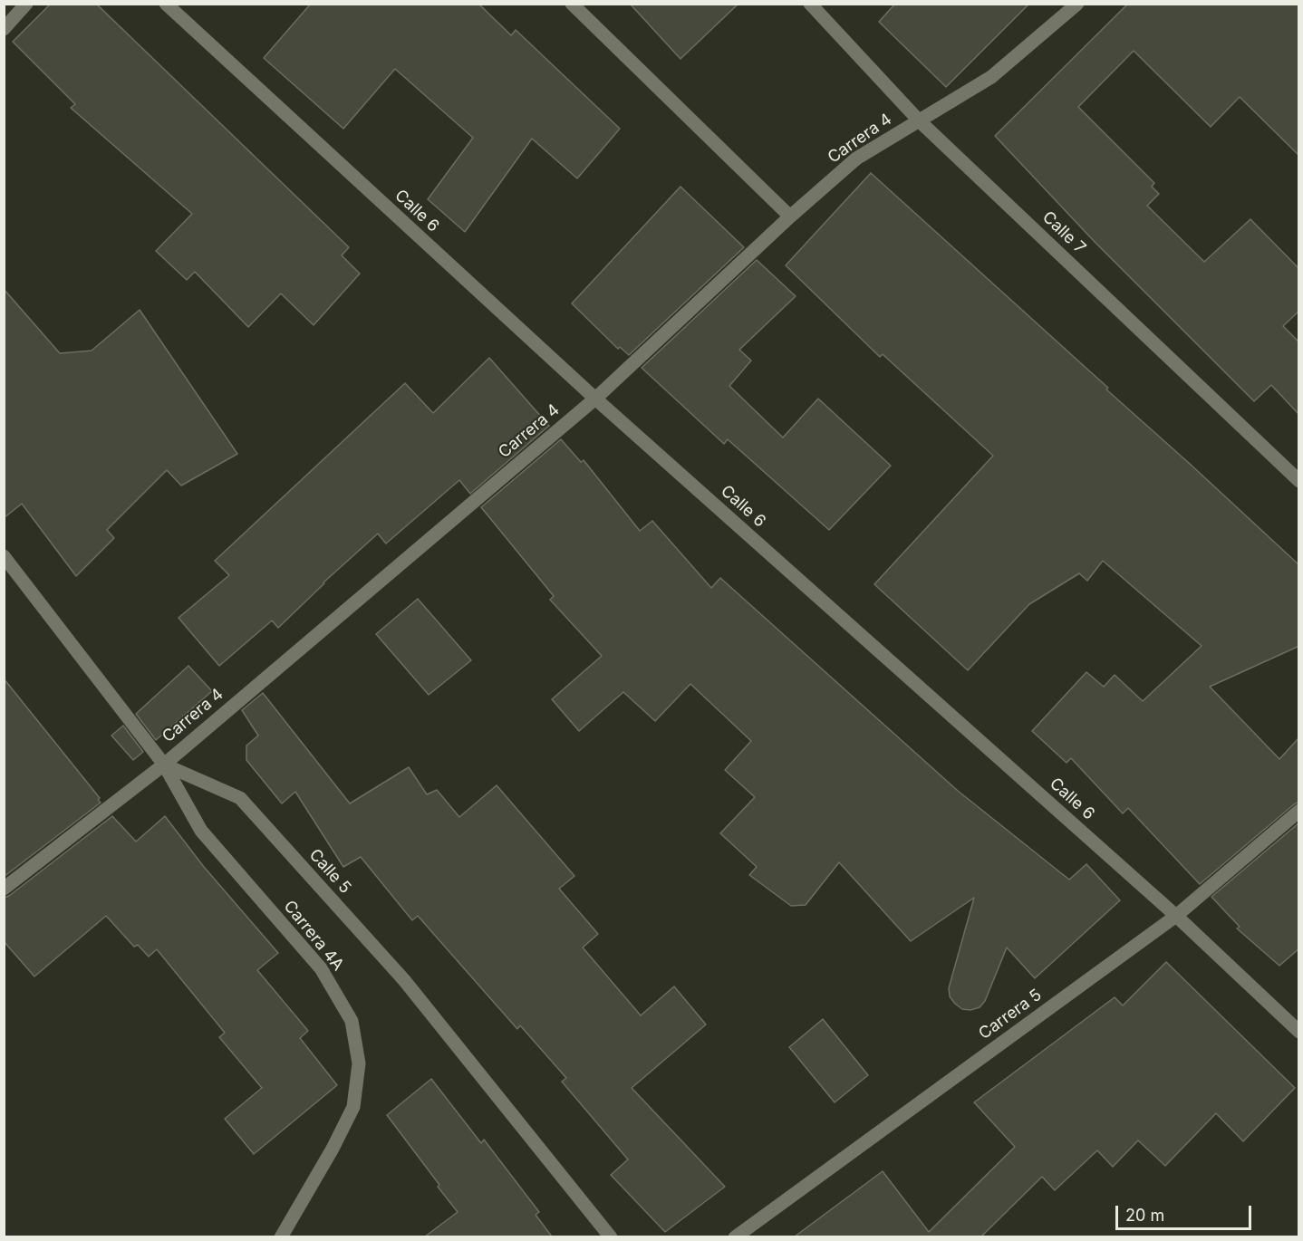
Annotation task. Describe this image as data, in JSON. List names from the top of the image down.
{
  "streets": {
    "street": [
      "Carrera 4",
      "Calle 6",
      "Calle 7",
      "Calle 5",
      "Carrera 4A",
      "Carrera 5"
    ]
  },
  "crossings": [
    ["Carrera 4", "Calle 6"],
    ["Carrera 4", "Calle 7"],
    ["Carrera 4", "Calle 5"],
    ["Carrera 4", "Carrera 4A"],
    ["Calle 6", "Carrera 5"],
    ["Calle 5", "Carrera 4A"]
  ],
  "scale_bar": "20 m"
}
